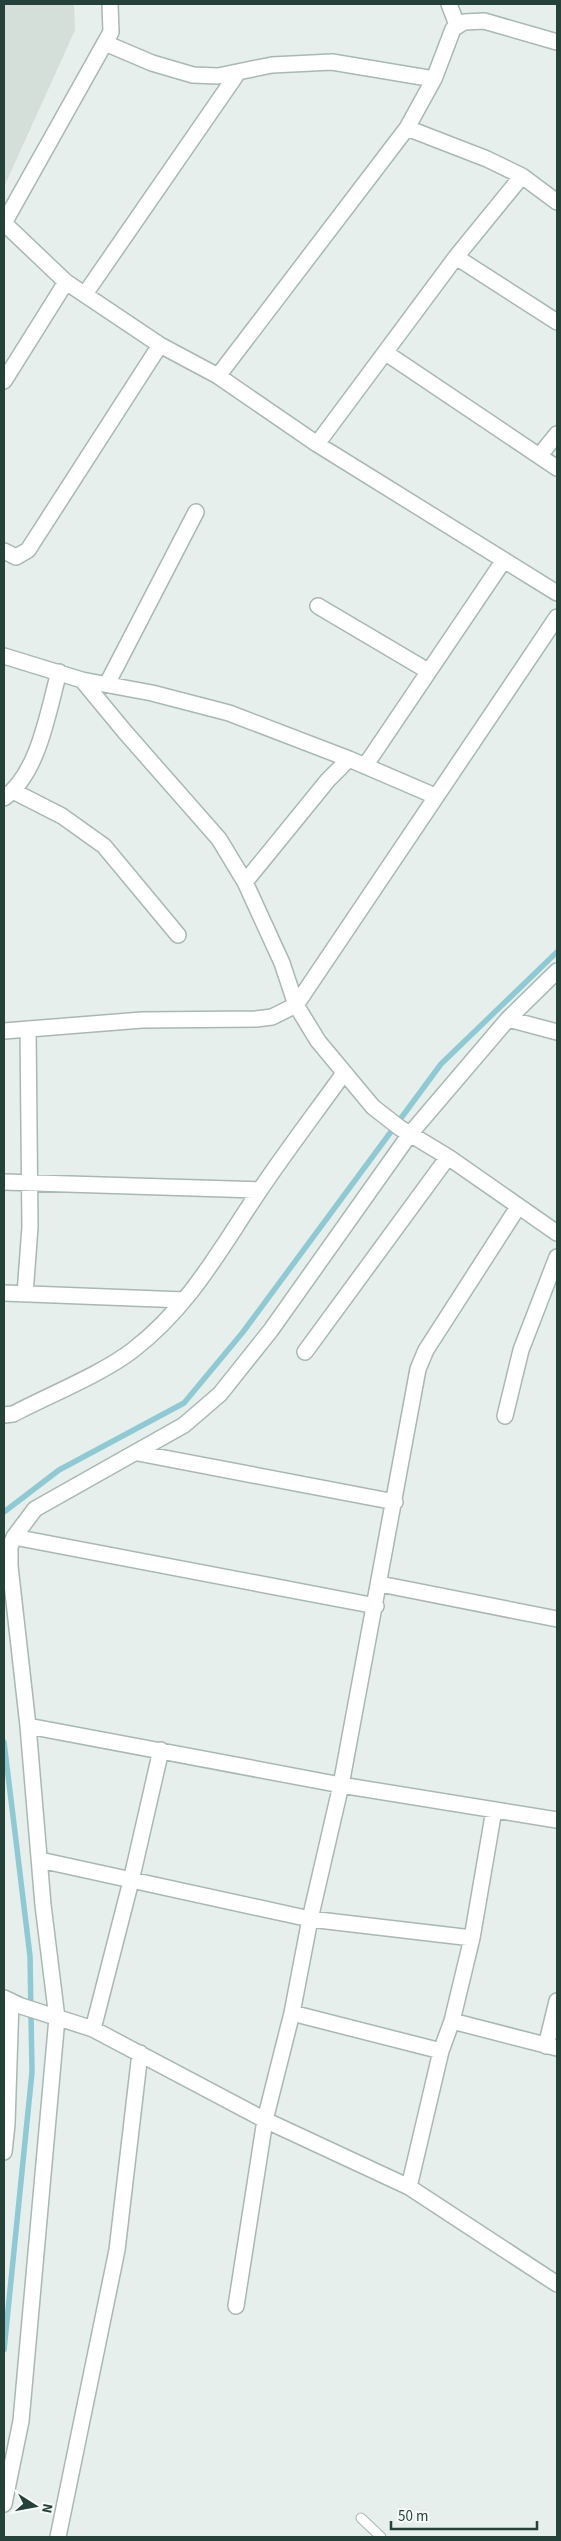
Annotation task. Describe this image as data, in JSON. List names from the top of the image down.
{
  "scale_bar": "50 m",
  "north": "right"
}
